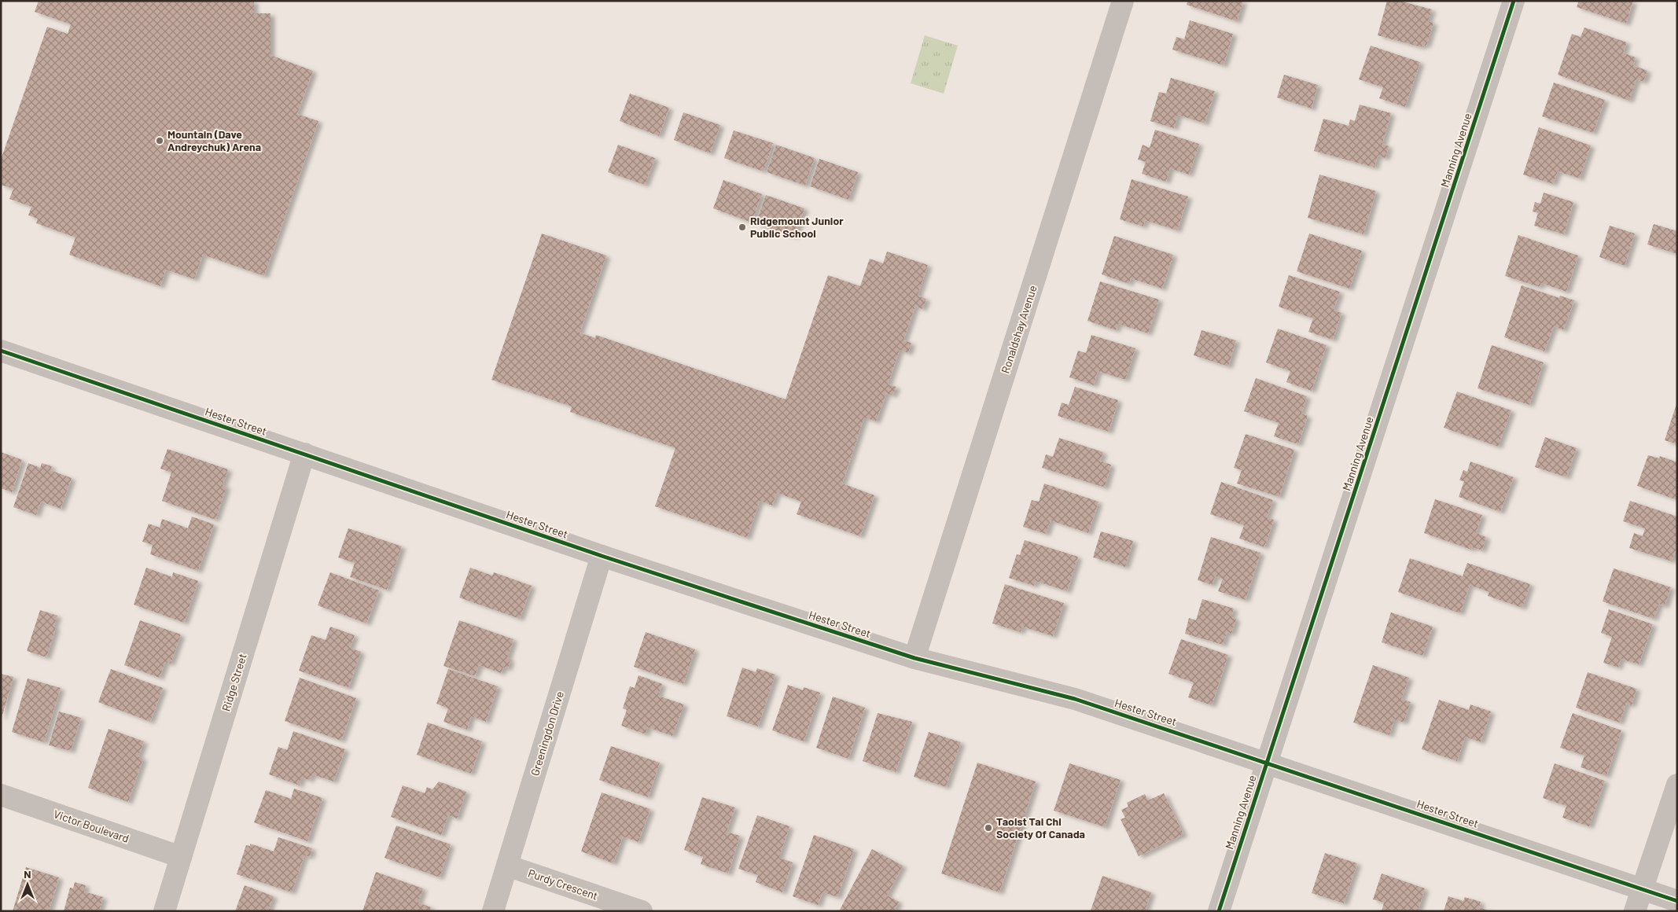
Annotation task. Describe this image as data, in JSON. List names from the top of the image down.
{
  "streets": {
    "street": [
      "Manning Avenue",
      "Ronaldshay Avenue",
      "Hester Street",
      "Ridge Street",
      "Greeningdon Drive",
      "Victor Boulevard",
      "Purdy Crescent"
    ]
  },
  "crossings": [
    ["Manning Avenue", "Hester Street"],
    ["Ronaldshay Avenue", "Hester Street"],
    ["Hester Street", "Ridge Street"],
    ["Hester Street", "Greeningdon Drive"],
    ["Ridge Street", "Victor Boulevard"],
    ["Greeningdon Drive", "Purdy Crescent"]
  ],
  "places": ["Mountain (Dave Andreychuk) Arena", "Ridgemount Junior Public School", "Taoist Tai Chi Society Of Canada"],
  "north": "top"
}
